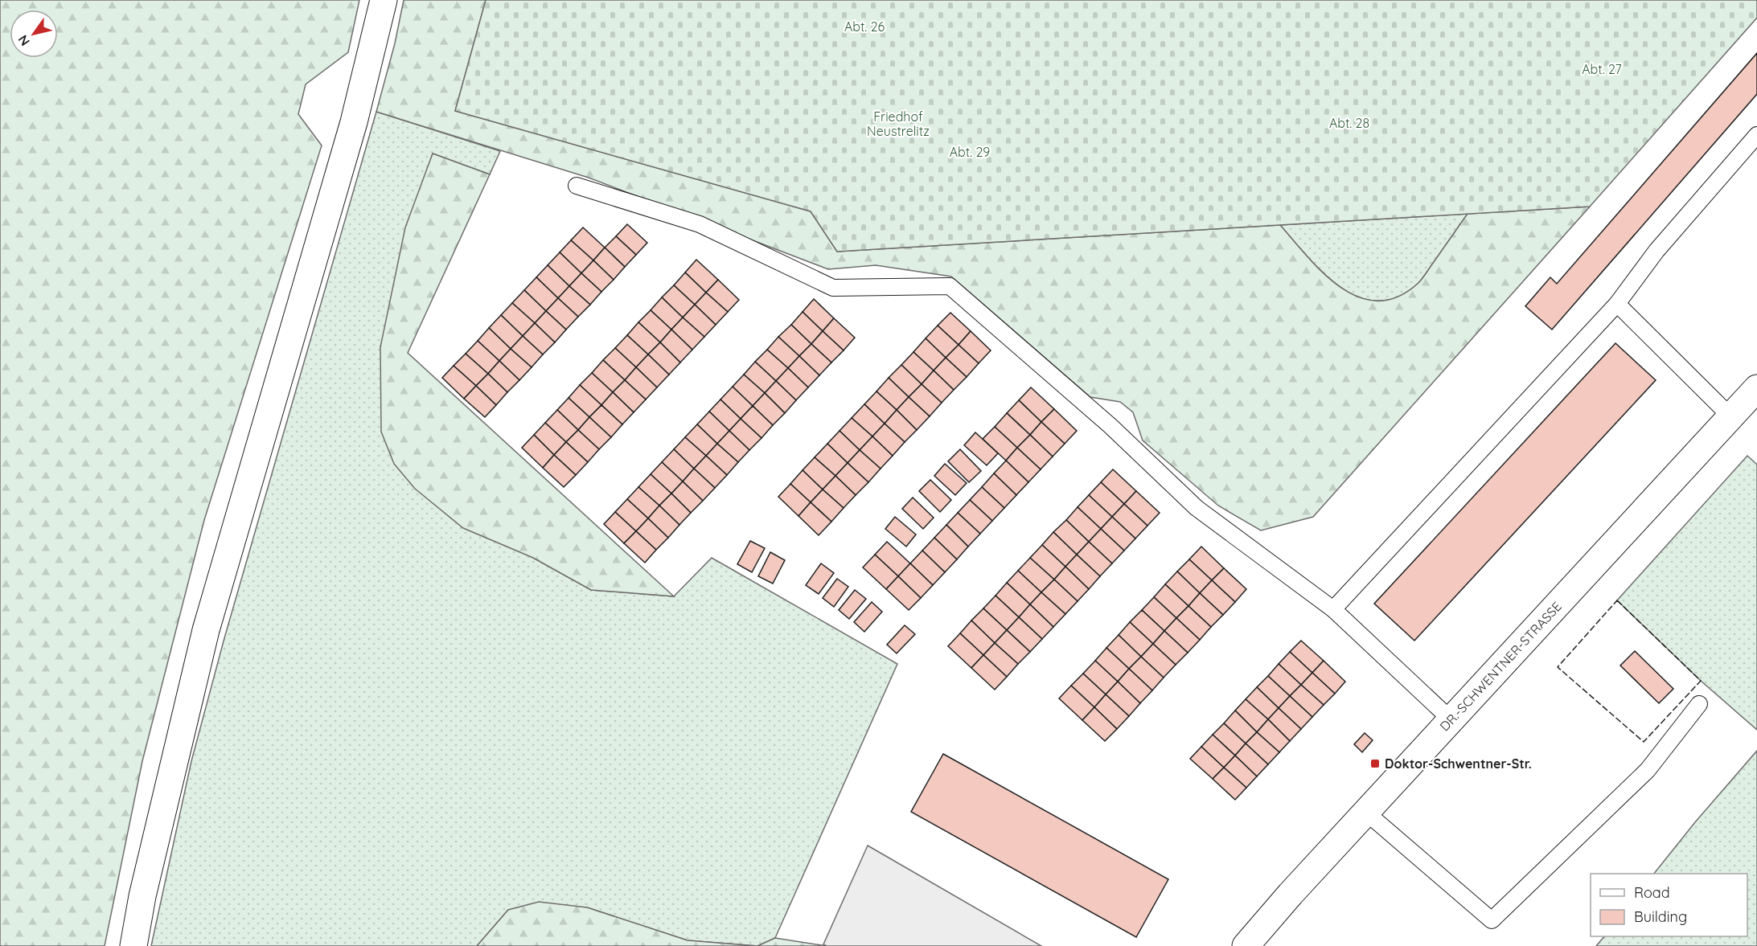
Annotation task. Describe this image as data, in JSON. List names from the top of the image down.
{
  "streets": {
    "main road": ["DR.-SCHWENTNER-STRASSE"]
  },
  "parks": [
    "Abt. 26",
    "Abt. 27",
    "Friedhof Neustrelitz",
    "Abt. 28",
    "Abt. 29"
  ],
  "places": {
    "transit": ["Doktor-Schwentner-Str."]
  },
  "legend": ["Road", "Building"],
  "north": "bottom left"
}
